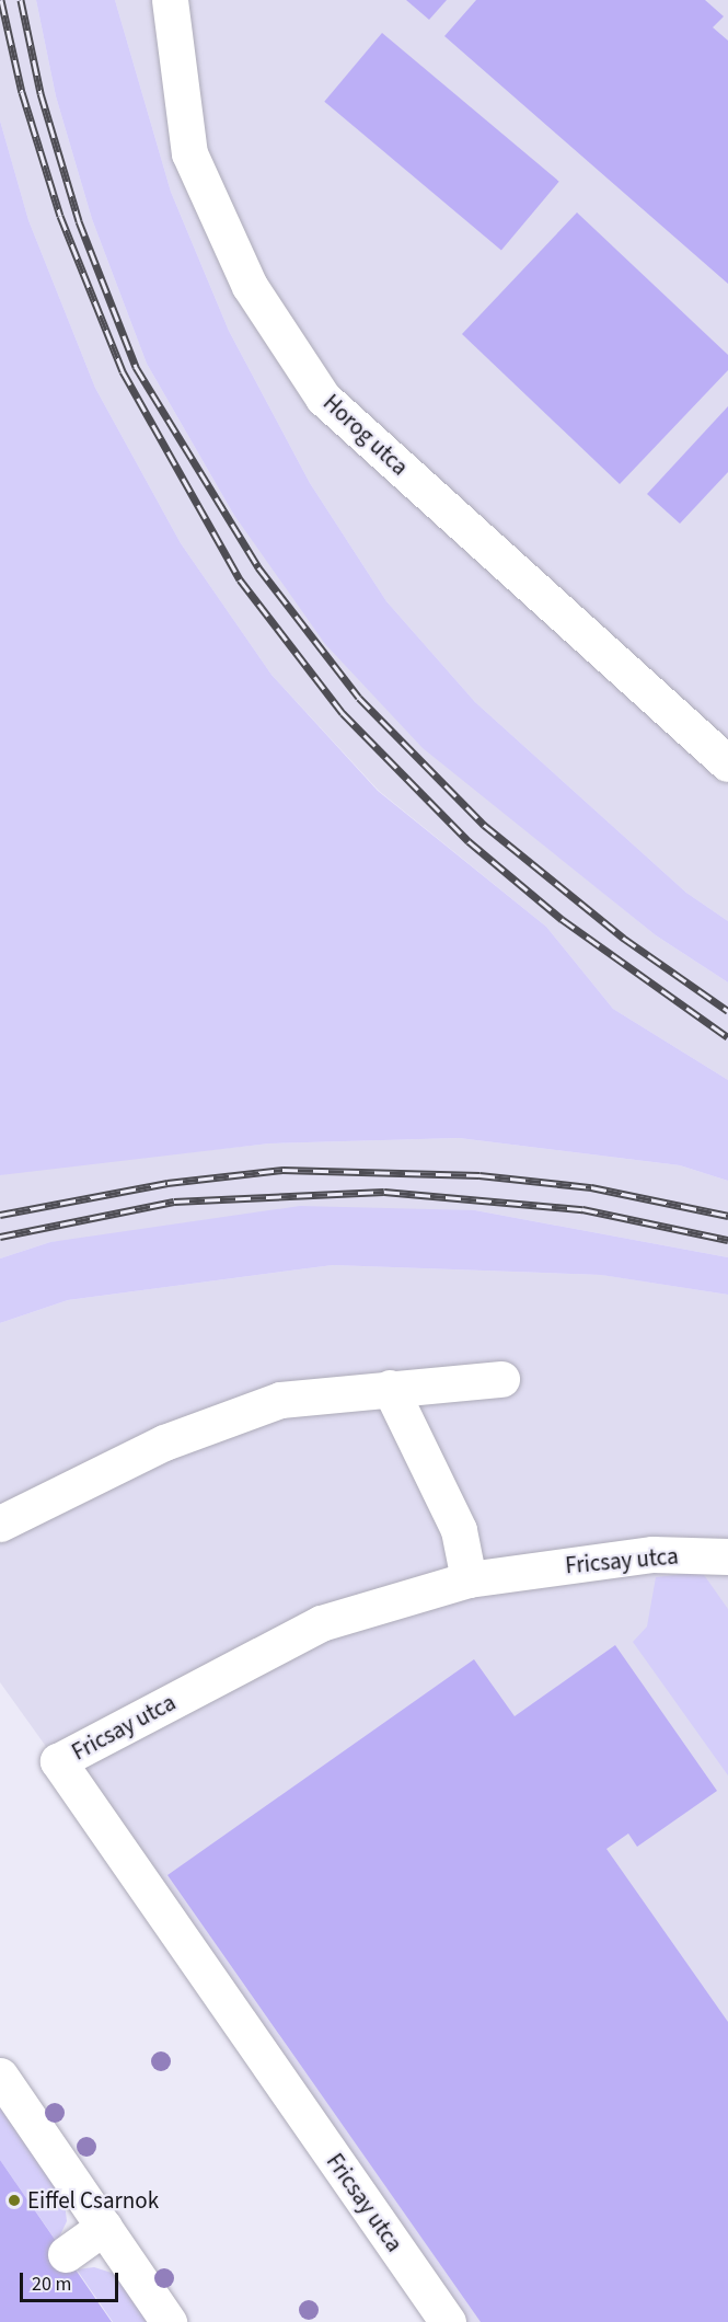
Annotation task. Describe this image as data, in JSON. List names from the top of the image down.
{
  "streets": {
    "street": ["Horog utca", "Fricsay utca"]
  },
  "places": ["Eiffel Csarnok"],
  "scale_bar": "20 m"
}
